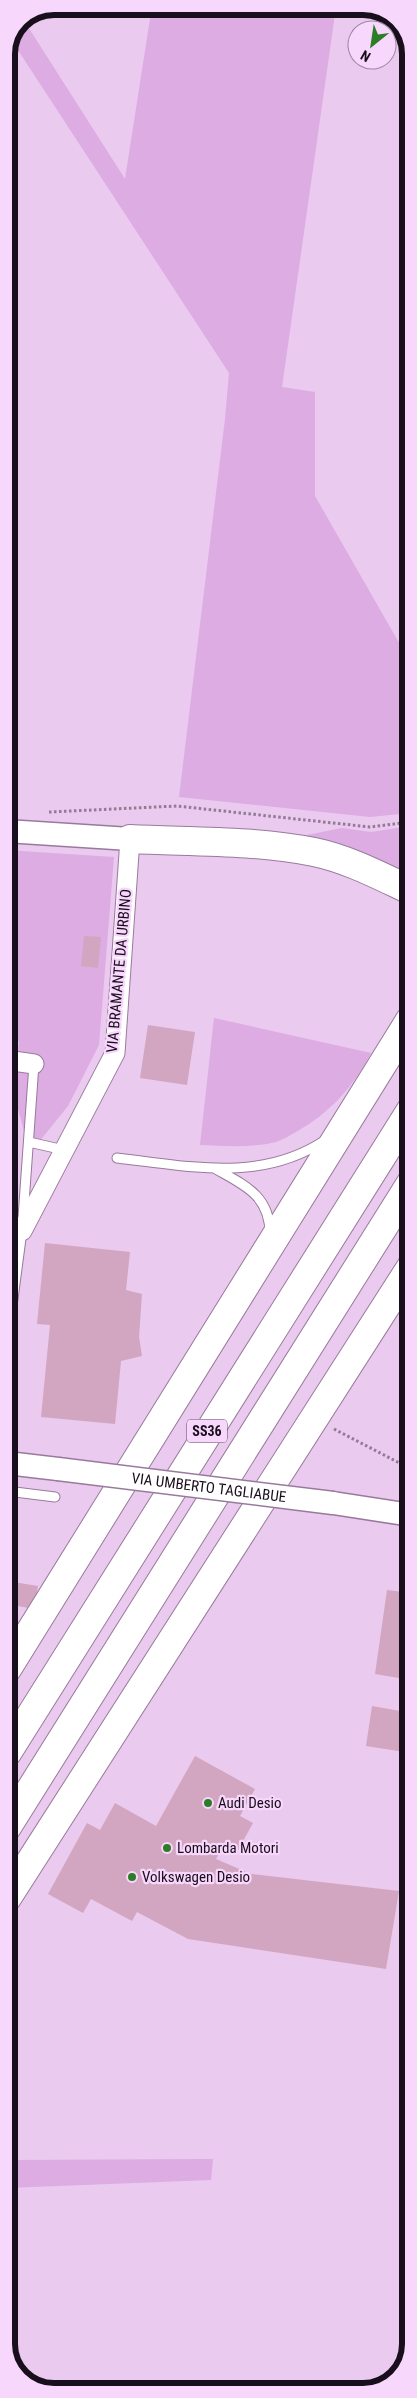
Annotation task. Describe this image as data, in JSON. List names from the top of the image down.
{
  "streets": {
    "highway": ["SS36"],
    "street": ["VIA BRAMANTE DA URBINO", "VIA UMBERTO TAGLIABUE"]
  },
  "places": ["Audi Desio", "Lombarda Motori", "Volkswagen Desio"],
  "north": "bottom left"
}
